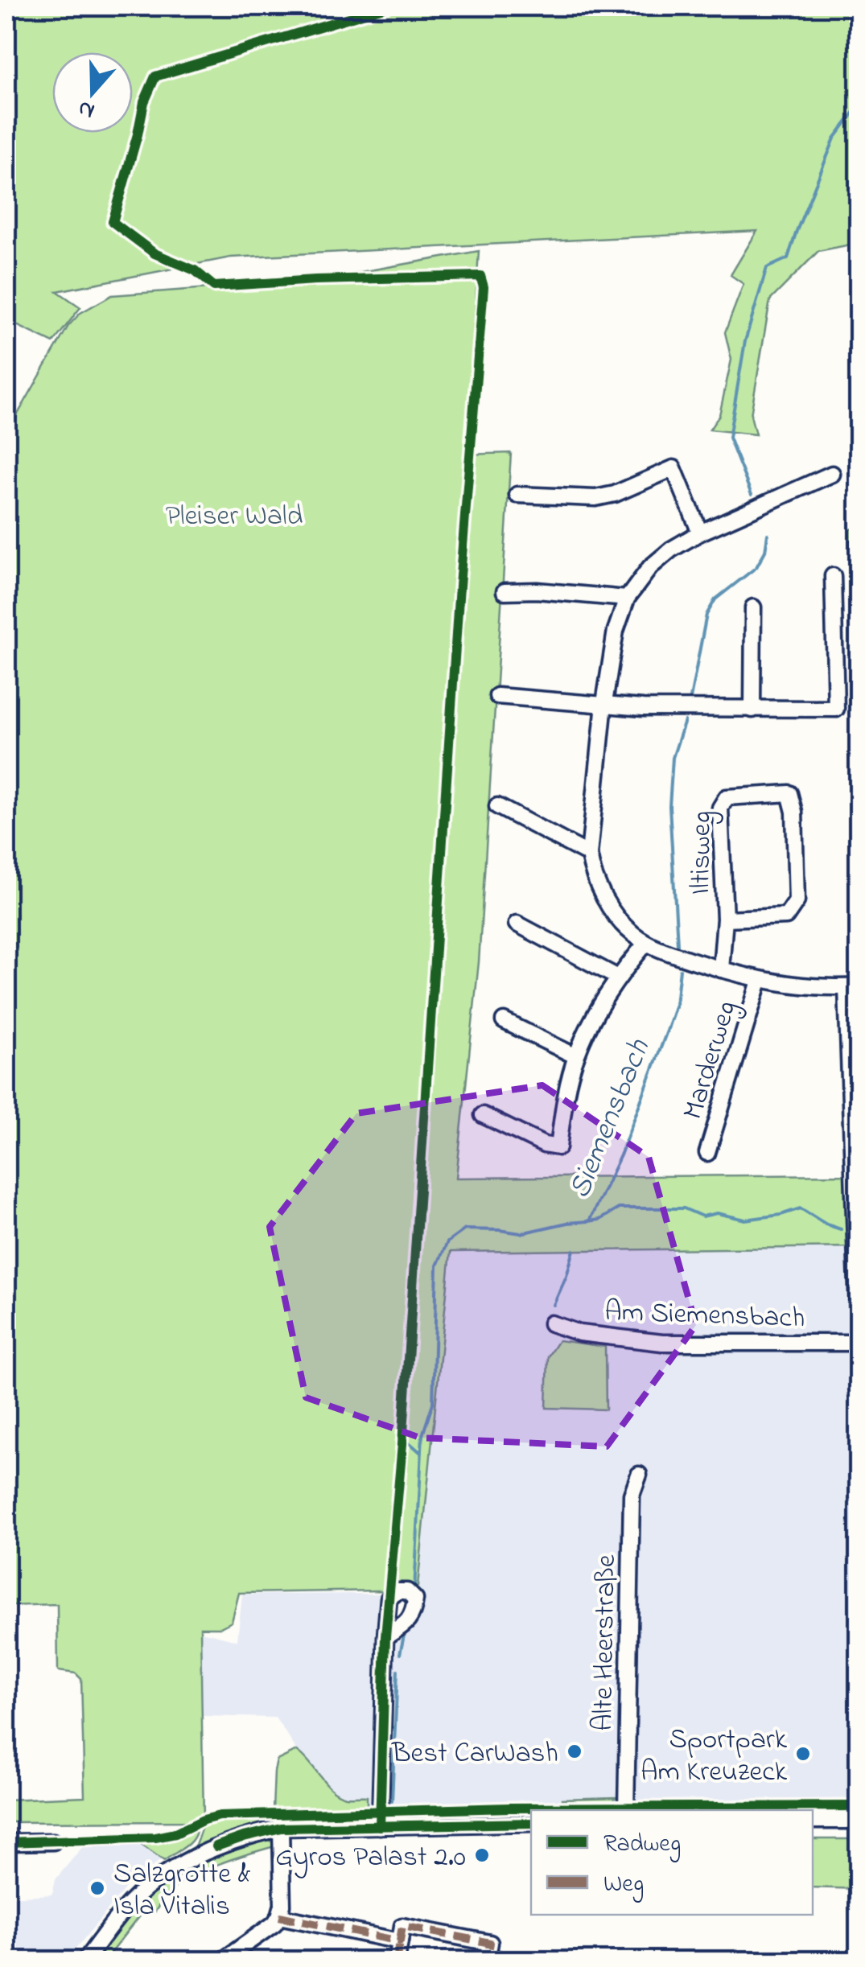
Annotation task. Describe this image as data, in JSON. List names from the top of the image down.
{
  "streets": {
    "street": [
      "Iltisweg",
      "Marderweg",
      "Am Siemensbach",
      "Alte Heerstraße"
    ]
  },
  "water": ["Siemensbach"],
  "parks": ["Pleiser Wald"],
  "places": [
    "Best CarWash",
    "Sportpark Am Kreuzeck",
    "Gyros Palast 2.0",
    "Salzgrotte & Isla Vitalis"
  ],
  "legend": ["Radweg", "Weg"],
  "north": "bottom"
}
